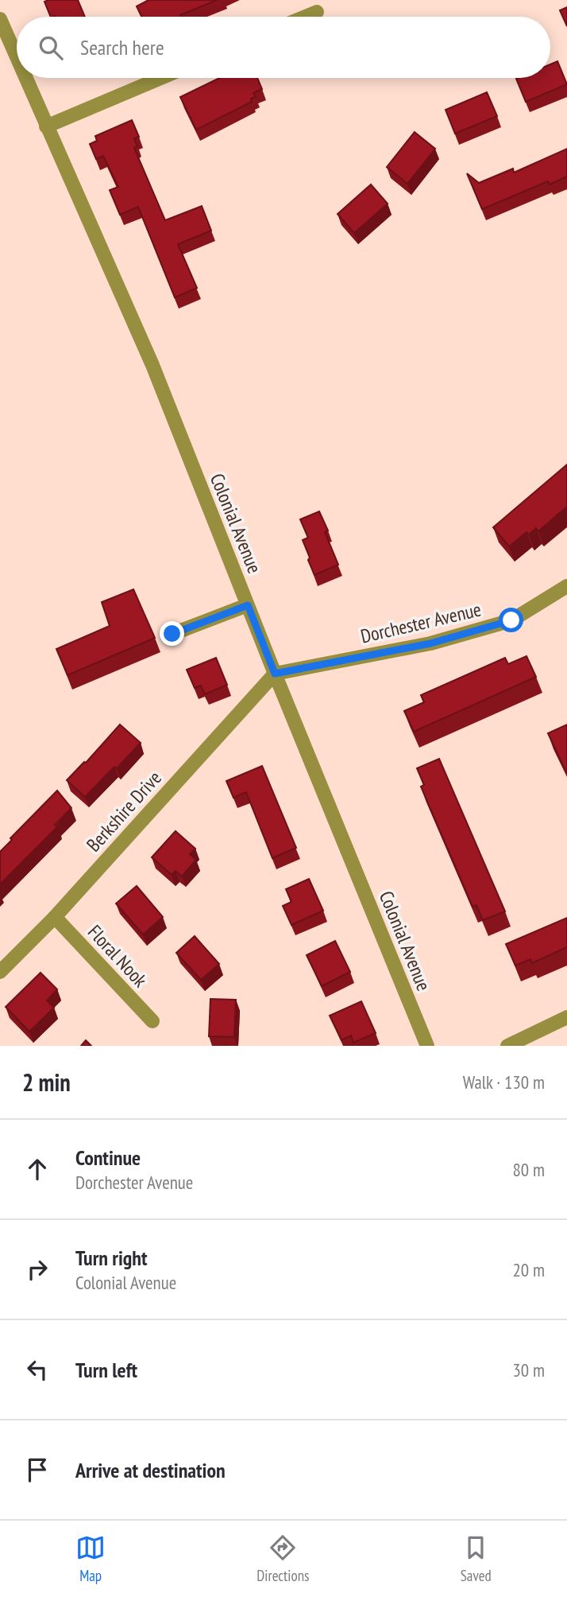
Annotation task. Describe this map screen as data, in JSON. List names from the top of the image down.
{
  "streets": {
    "street": [
      "Colonial Avenue",
      "Dorchester Avenue",
      "Berkshire Drive",
      "Floral Nook"
    ]
  },
  "crossings": [
    ["Colonial Avenue", "Dorchester Avenue"],
    ["Colonial Avenue", "Berkshire Drive"],
    ["Dorchester Avenue", "Berkshire Drive"],
    ["Berkshire Drive", "Floral Nook"]
  ],
  "page": {
    "search": "Search here",
    "heading": ["2 min", "Walk · 130 m"],
    "list": [
      ["Continue", "Dorchester Avenue", "80 m"],
      ["Turn right", "Colonial Avenue", "20 m"],
      ["Turn left", "30 m"],
      "Arrive at destination"
    ],
    "nav": ["Map", "Directions", "Saved"]
  }
}
